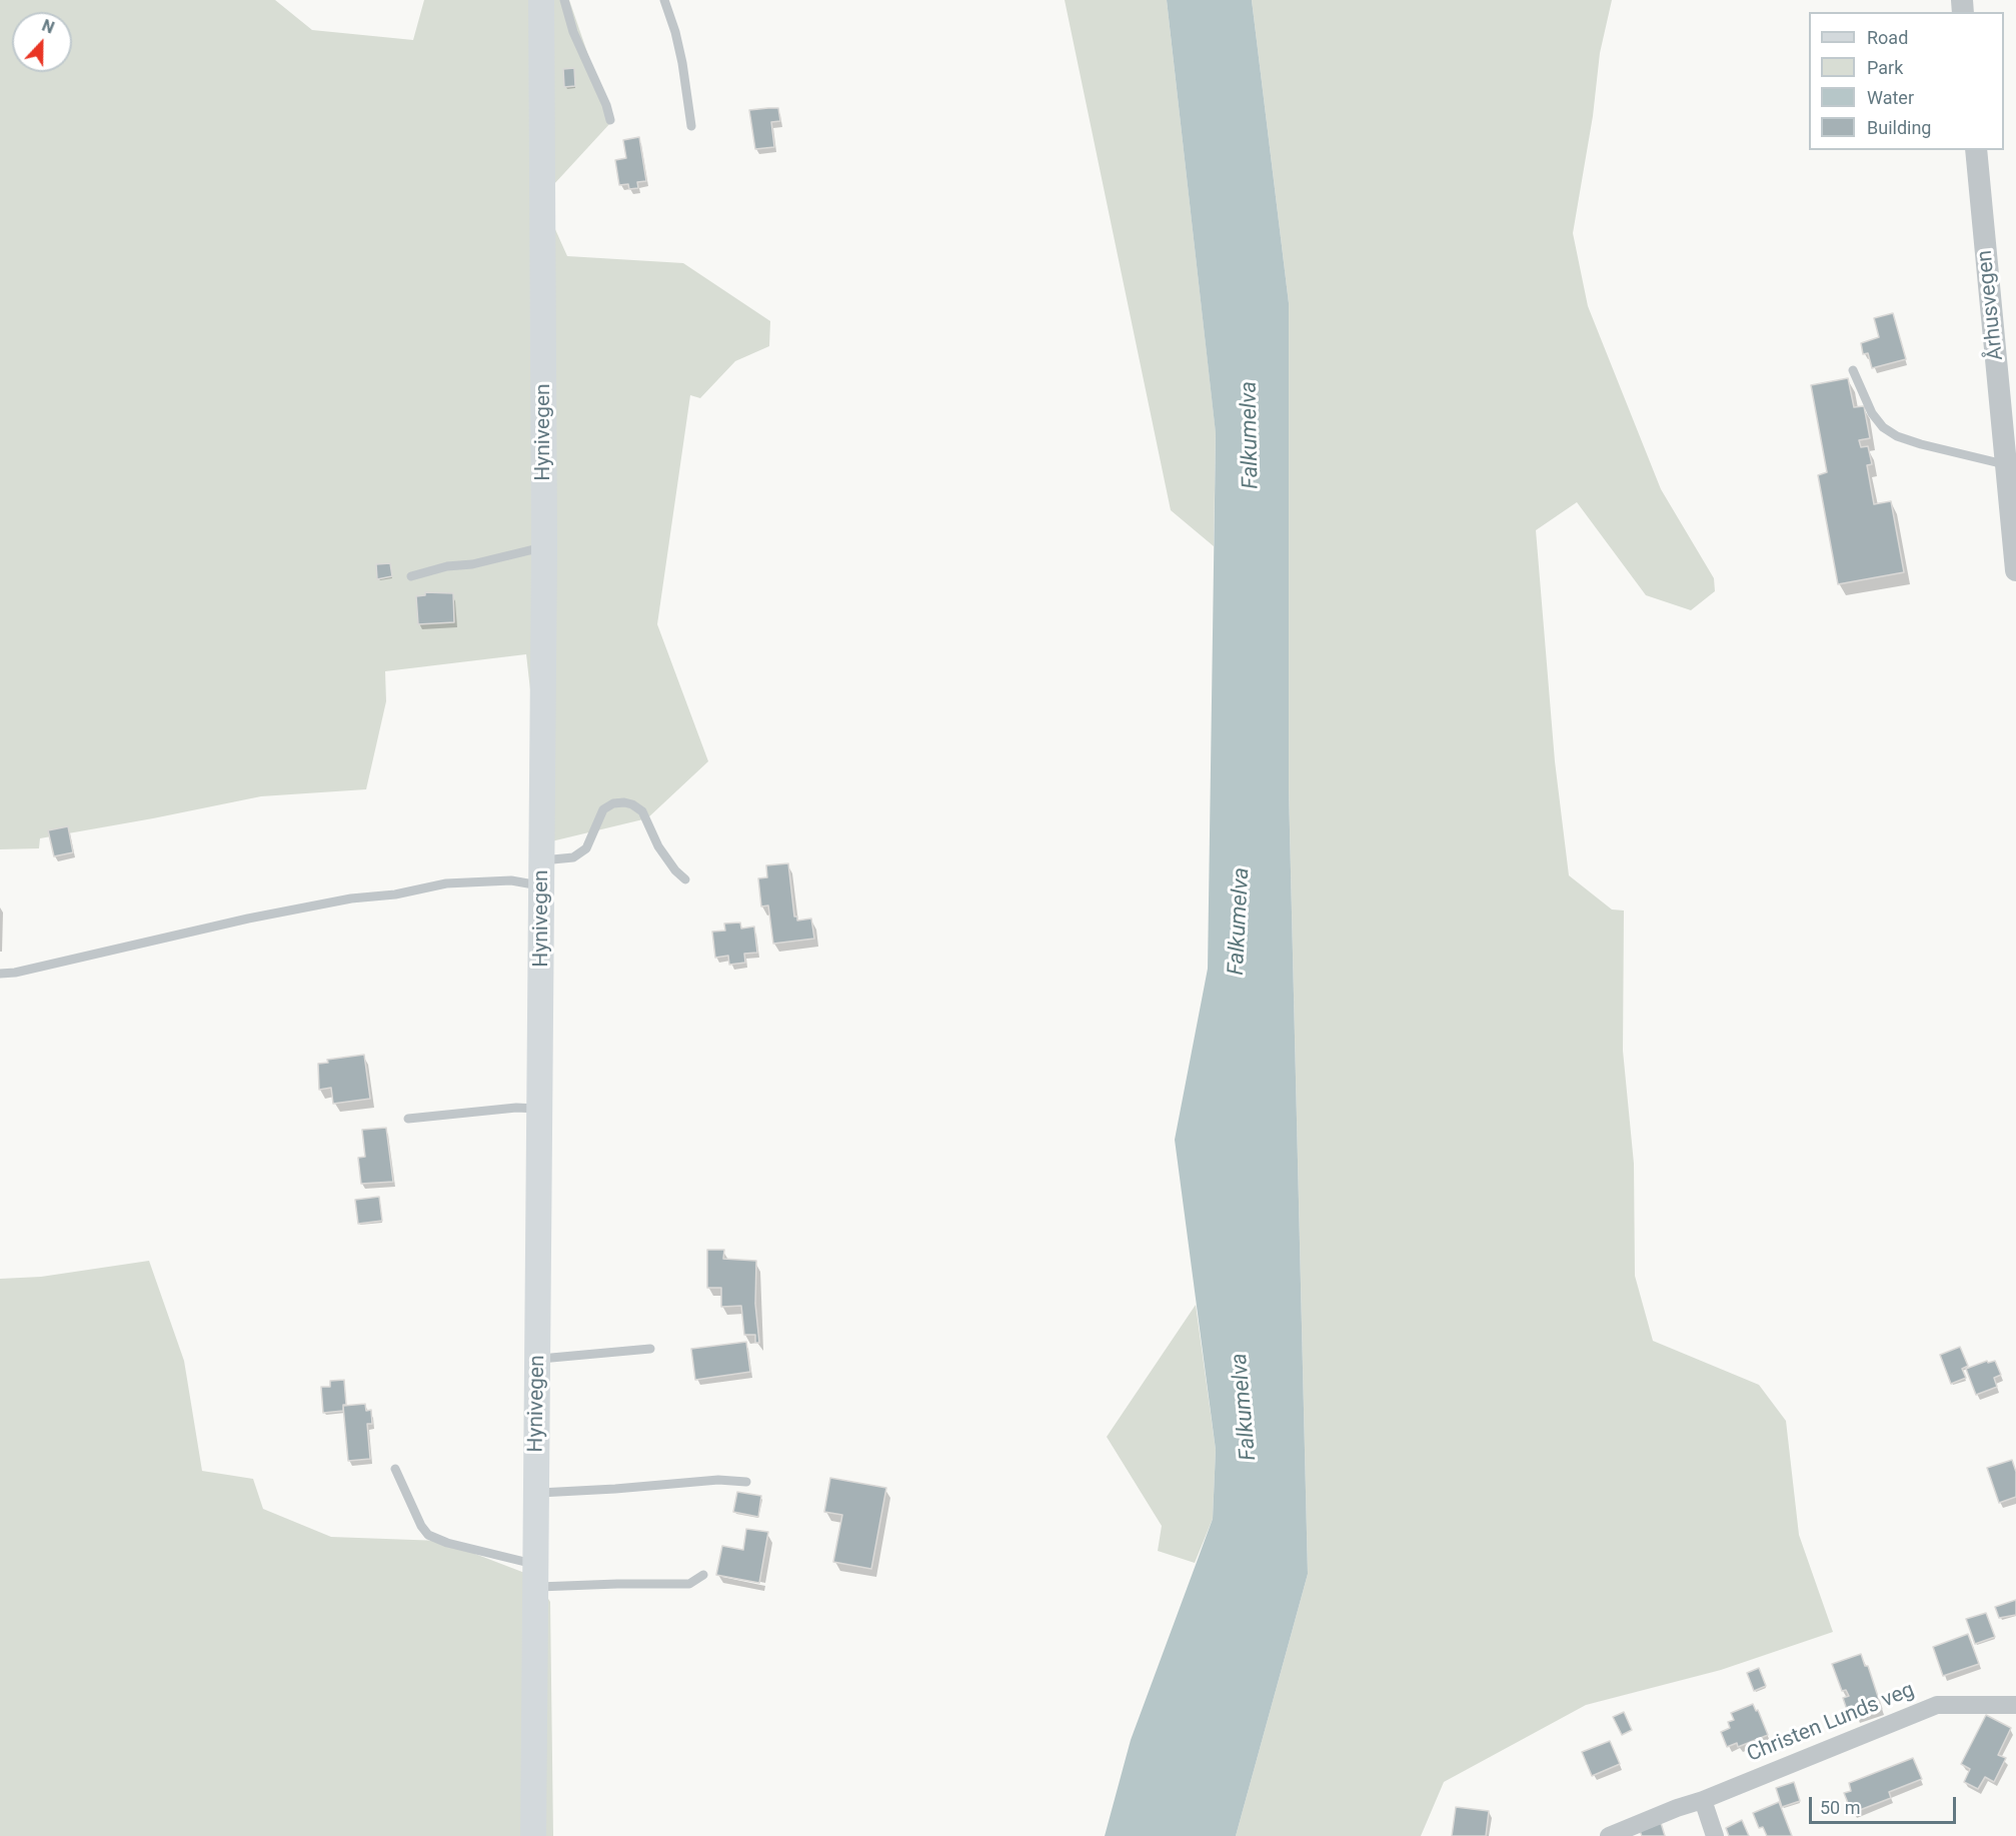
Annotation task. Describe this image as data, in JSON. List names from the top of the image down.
{
  "streets": {
    "main road": ["Hynivegen"],
    "street": ["Århusvegen", "Christen Lunds veg"]
  },
  "water": ["Falkumelva"],
  "legend": [
    "Road",
    "Park",
    "Water",
    "Building"
  ],
  "scale_bar": "50 m",
  "north": "top"
}
